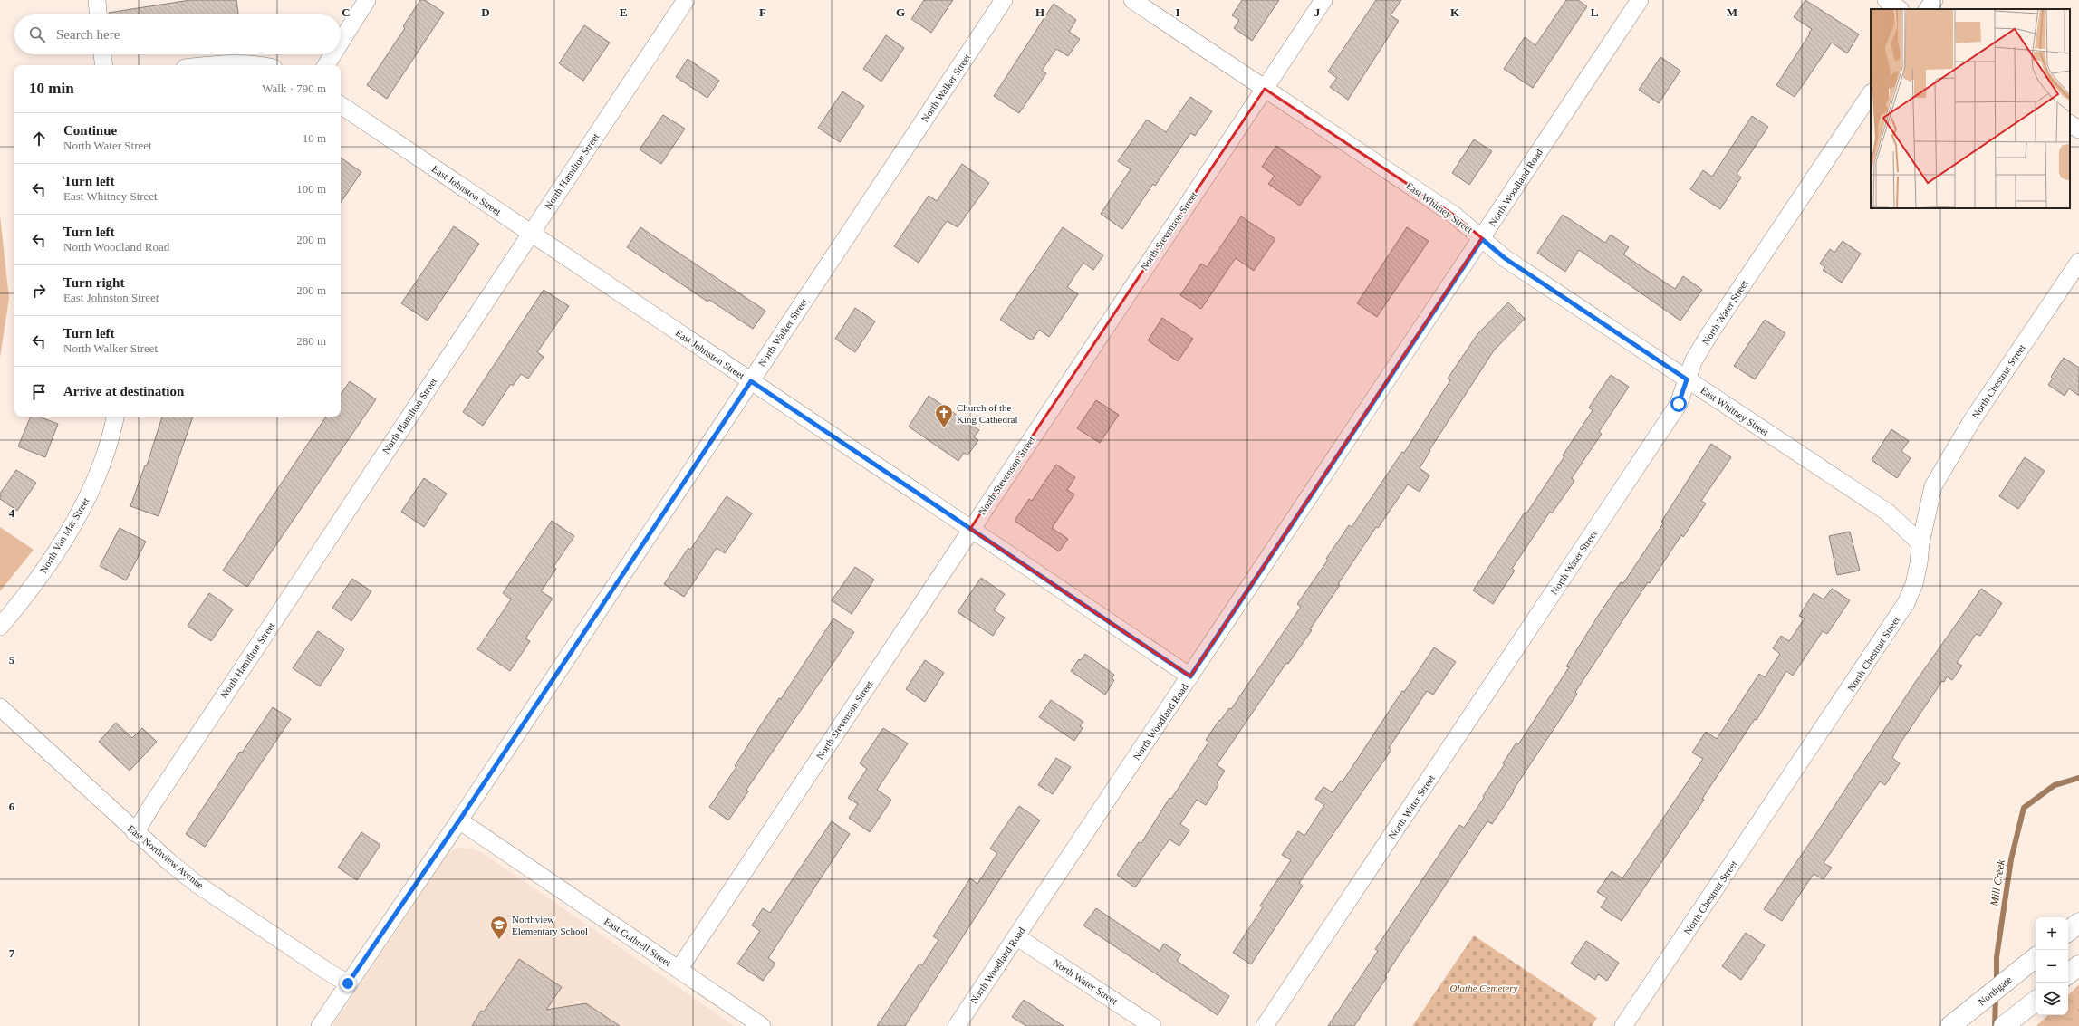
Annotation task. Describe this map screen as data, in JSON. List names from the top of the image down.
{
  "streets": {
    "main road": ["Northgate"],
    "street": [
      "North Walker Street",
      "North Hamilton Street",
      "North Woodland Road",
      "East Johnston Street",
      "East Whitney Street",
      "North Stevenson Street",
      "North Water Street",
      "North Chestnut Street",
      "North Van Mar Street",
      "East Northview Avenue",
      "East Cothrell Street"
    ]
  },
  "crossings": [
    ["North Walker Street", "East Johnston Street"],
    ["North Walker Street", "East Northview Avenue"],
    ["North Walker Street", "East Cothrell Street"],
    ["North Hamilton Street", "East Johnston Street"],
    ["North Hamilton Street", "East Northview Avenue"],
    ["North Woodland Road", "East Johnston Street"],
    ["North Woodland Road", "East Whitney Street"],
    ["North Woodland Road", "North Water Street"],
    ["East Johnston Street", "North Stevenson Street"],
    ["East Whitney Street", "North Stevenson Street"],
    ["East Whitney Street", "North Water Street"],
    ["East Whitney Street", "North Chestnut Street"],
    ["North Stevenson Street", "East Cothrell Street"]
  ],
  "water": ["Mill Creek"],
  "parks": ["Olathe Cemetery"],
  "places": {
    "church": ["Church of the King Cathedral"],
    "school or university": ["Northview Elementary School"]
  },
  "page": {
    "search": "Search here",
    "heading": ["10 min", "Walk · 790 m"],
    "list": [
      ["Continue", "North Water Street", "10 m"],
      ["Turn left", "East Whitney Street", "100 m"],
      ["Turn left", "North Woodland Road", "200 m"],
      ["Turn right", "East Johnston Street", "200 m"],
      ["Turn left", "North Walker Street", "280 m"],
      "Arrive at destination"
    ],
    "map_buttons": ["+", "−"]
  },
  "grid": {
    "columns": [
      "C",
      "D",
      "E",
      "F",
      "G",
      "H",
      "I",
      "J",
      "K",
      "L",
      "M"
    ],
    "rows": [
      "4",
      "5",
      "6",
      "7"
    ]
  }
}
